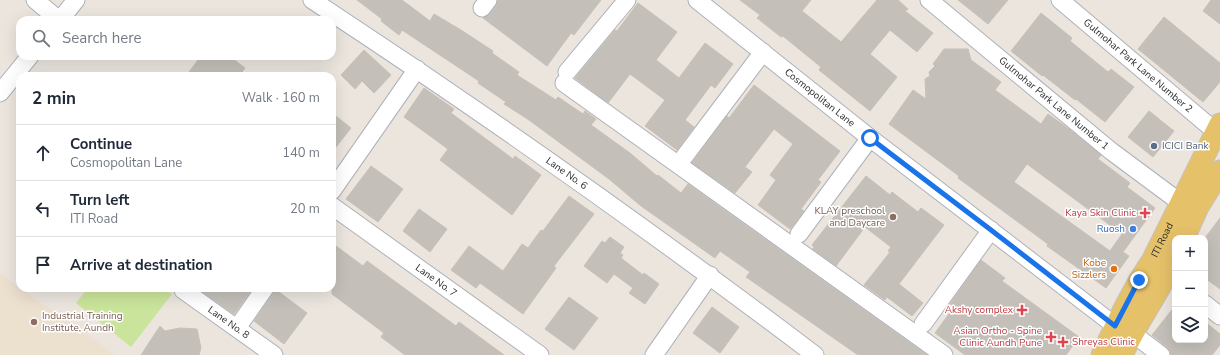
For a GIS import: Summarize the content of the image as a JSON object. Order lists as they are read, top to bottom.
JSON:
{
  "streets": {
    "main road": ["ITI Road"],
    "street": [
      "Gulmohar Park Lane Number 2",
      "Cosmopolitan Lane",
      "Gulmohar Park Lane Number 1",
      "Lane No. 6",
      "Lane No. 7",
      "Lane No. 8"
    ]
  },
  "crossings": [
    ["Gulmohar Park Lane Number 2", "ITI Road"],
    ["Cosmopolitan Lane", "ITI Road"],
    ["Gulmohar Park Lane Number 1", "ITI Road"]
  ],
  "places": {
    "other": [
      "ICICI Bank",
      "KLAY preschool and Daycare",
      "Ruosh",
      "Kobe Sizzlers",
      "Industrial Training Institute, Aundh"
    ],
    "health": [
      "Kaya Skin Clinic",
      "Akshy complex",
      "Asian Ortho - Spine Clinic Aundh Pune",
      "Shreyas Clinic"
    ]
  },
  "page": {
    "search": "Search here",
    "heading": ["2 min", "Walk · 160 m"],
    "list": [
      ["Continue", "Cosmopolitan Lane", "140 m"],
      ["Turn left", "ITI Road", "20 m"],
      "Arrive at destination"
    ],
    "map_buttons": ["+", "−"]
  }
}
